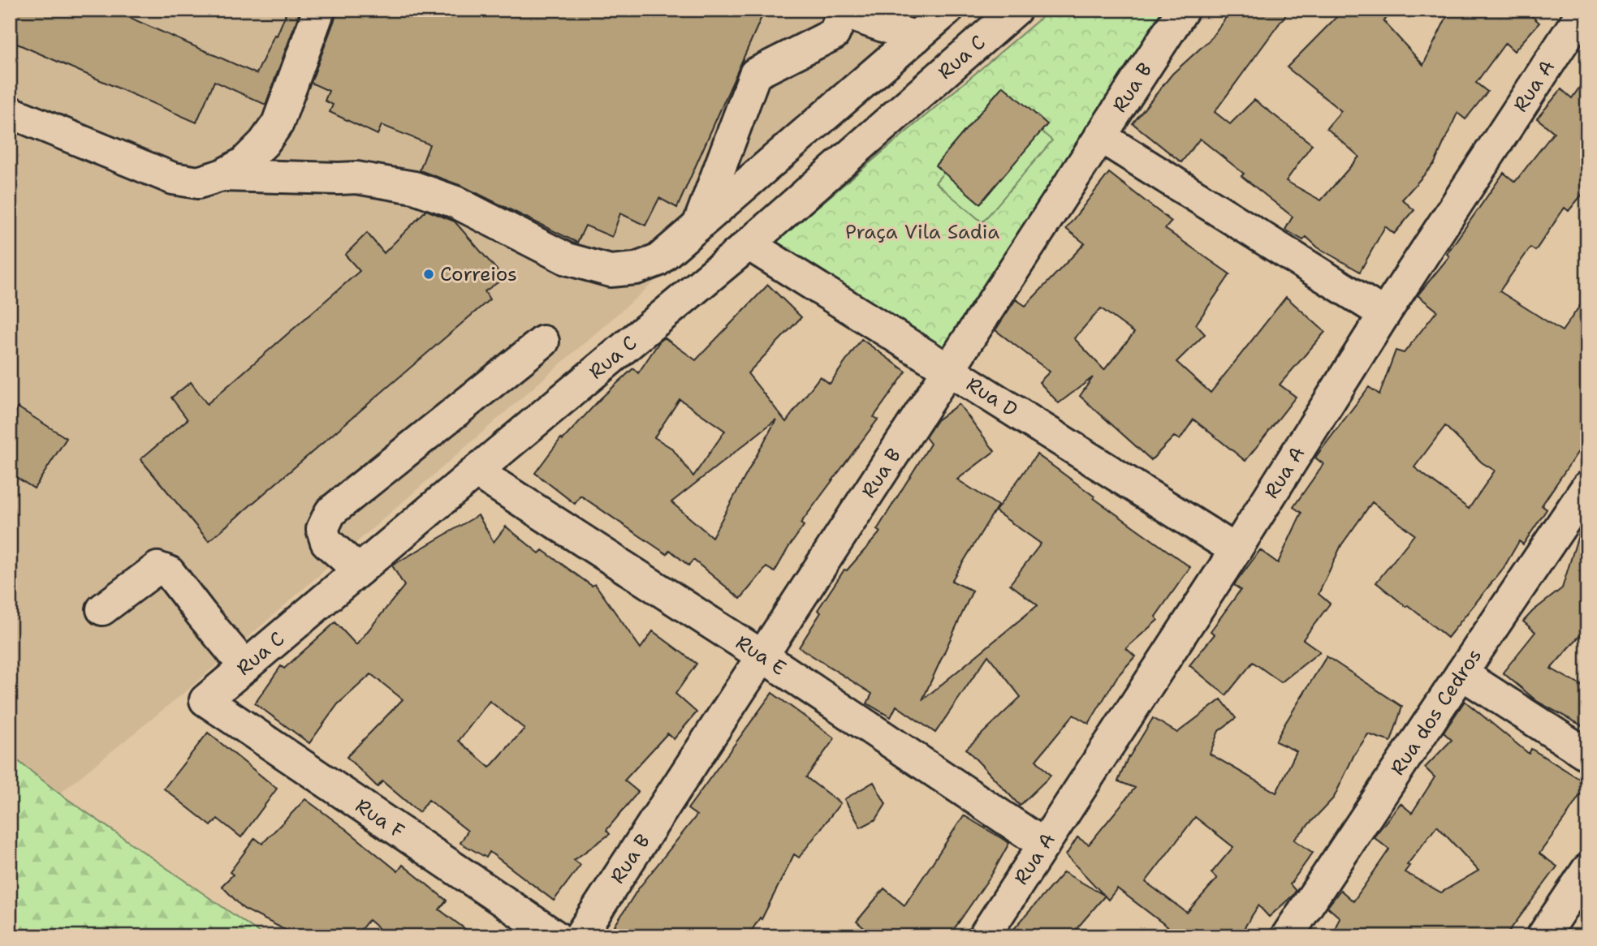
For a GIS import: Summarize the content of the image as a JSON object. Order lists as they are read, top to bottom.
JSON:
{
  "streets": {
    "street": [
      "Rua C",
      "Rua B",
      "Rua A",
      "Rua D",
      "Rua E",
      "Rua dos Cedros",
      "Rua F"
    ]
  },
  "crossings": [
    ["Rua C", "Rua D"],
    ["Rua C", "Rua E"],
    ["Rua C", "Rua F"],
    ["Rua B", "Rua D"],
    ["Rua B", "Rua E"],
    ["Rua A", "Rua D"],
    ["Rua A", "Rua E"]
  ],
  "parks": ["Praça Vila Sadia"],
  "places": ["Correios"]
}
